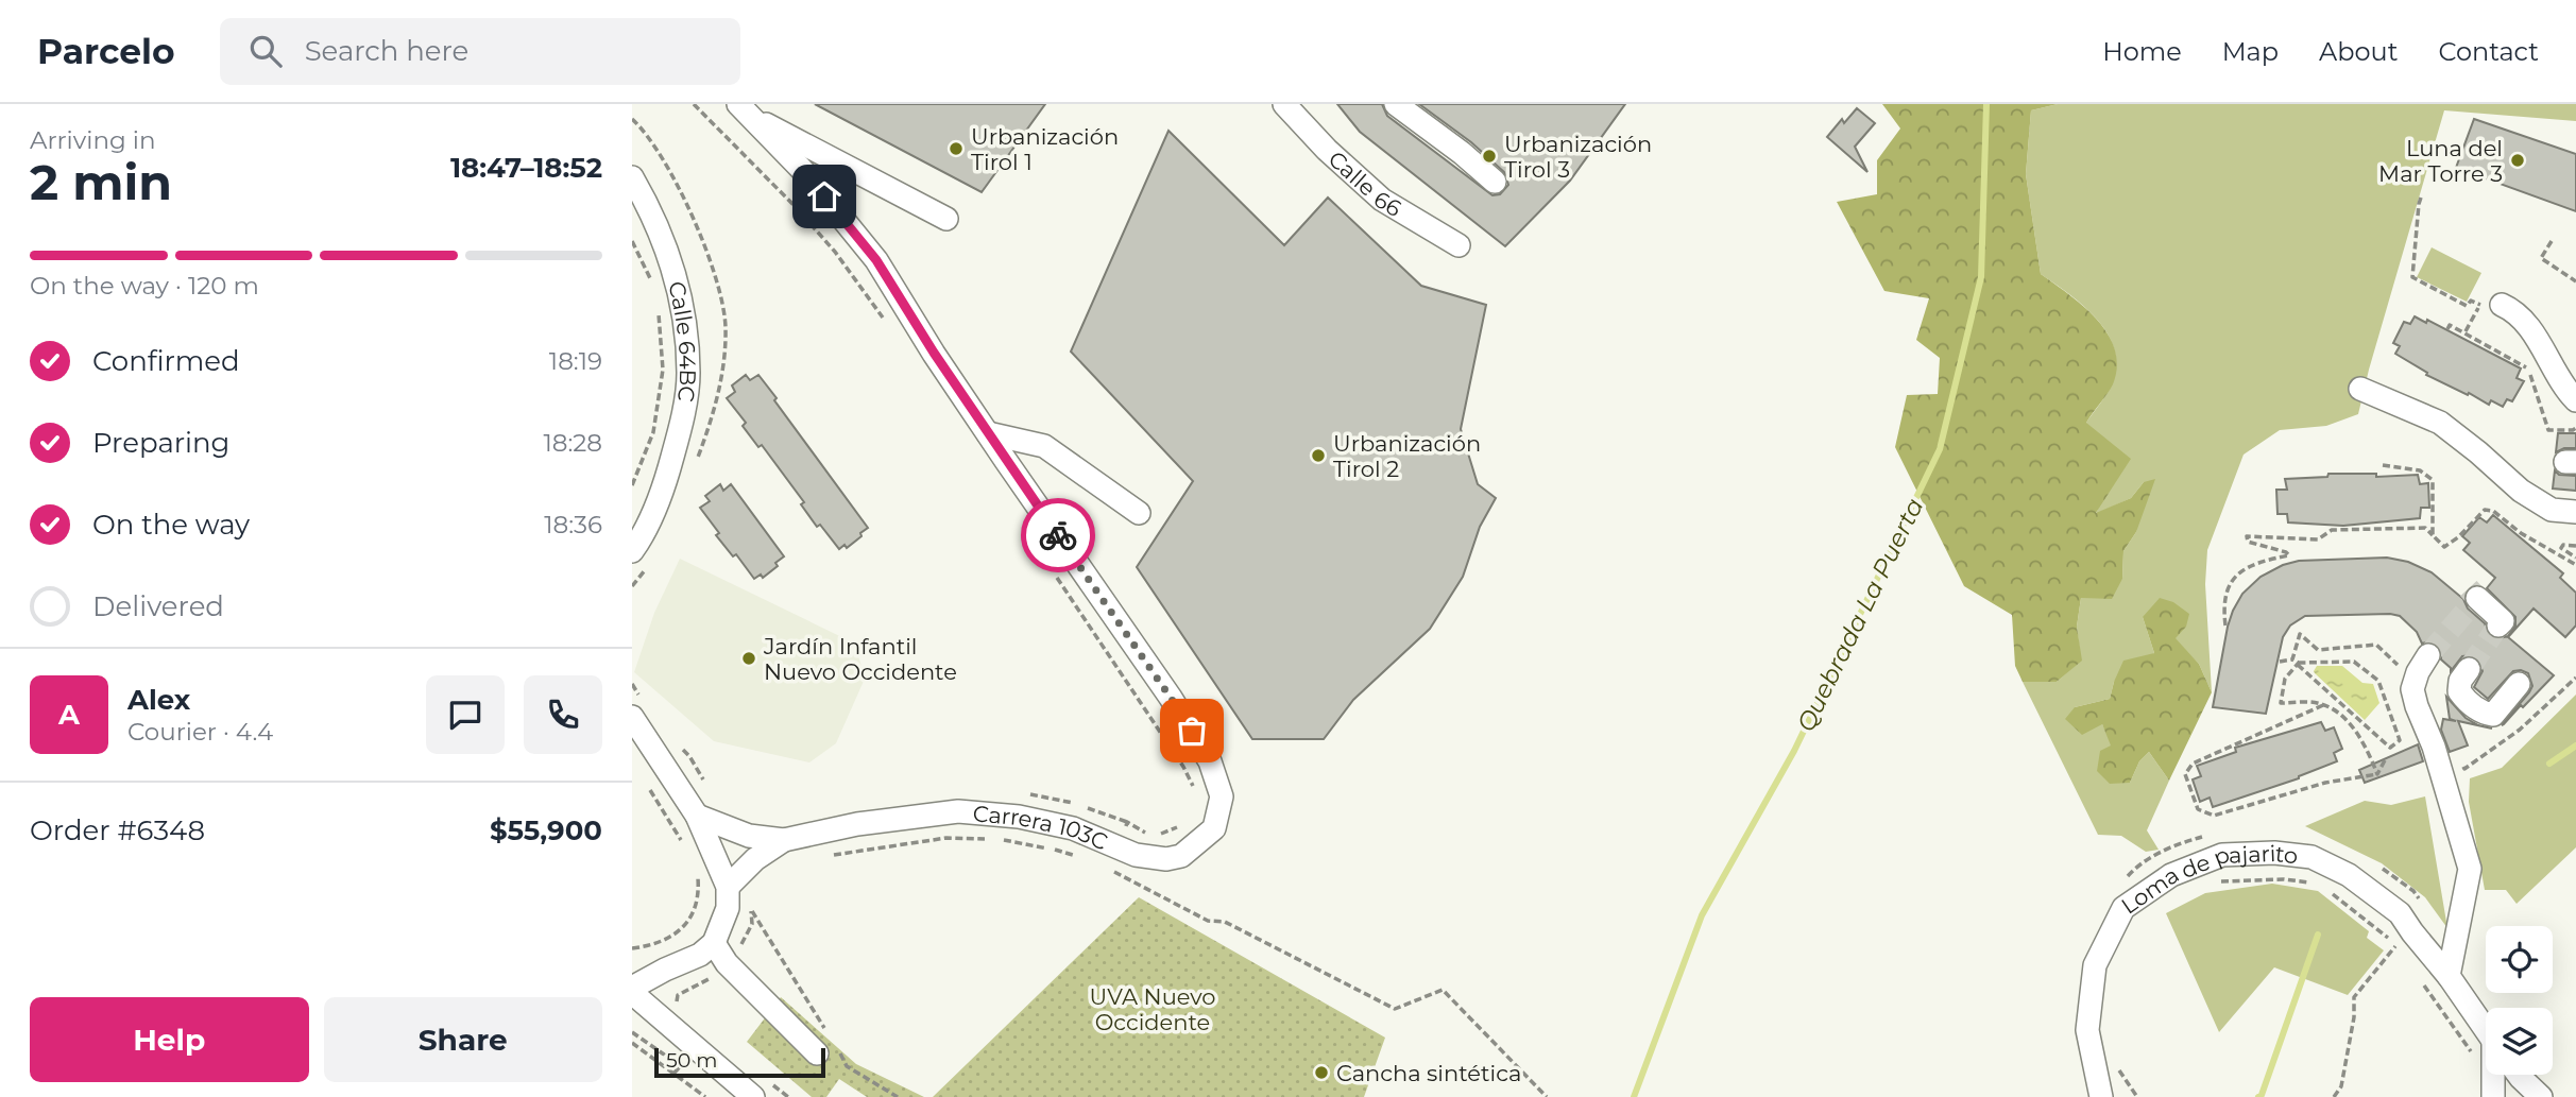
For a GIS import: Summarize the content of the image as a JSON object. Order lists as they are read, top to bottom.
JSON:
{
  "streets": {
    "street": [
      "Calle 66",
      "Calle 64BC",
      "Carrera 103C",
      "Loma de pajarito"
    ]
  },
  "water": ["Quebrada La Puerta"],
  "parks": ["UVA Nuevo Occidente"],
  "places": [
    "Urbanización Tirol 1",
    "Urbanización Tirol 3",
    "Luna del Mar Torre 3",
    "Urbanización Tirol 2",
    "Jardín Infantil Nuevo Occidente",
    "Cancha sintética"
  ],
  "scale_bar": "50 m",
  "page": {
    "header": "Parcelo",
    "search": "Search here",
    "nav": [
      "Home",
      "Map",
      "About",
      "Contact"
    ],
    "heading": ["2 min", "Arriving in", "18:47–18:52"],
    "panel": [
      "Alex",
      "Courier · 4.4",
      "Order #6348",
      "$55,900"
    ],
    "bar": "On the way · 120 m",
    "list": [
      ["Confirmed", "18:19"],
      ["Preparing", "18:28"],
      ["On the way", "18:36"],
      "Delivered"
    ],
    "round": "A",
    "buttons": ["Help", "Share"],
    "scale": "50 m"
  }
}
